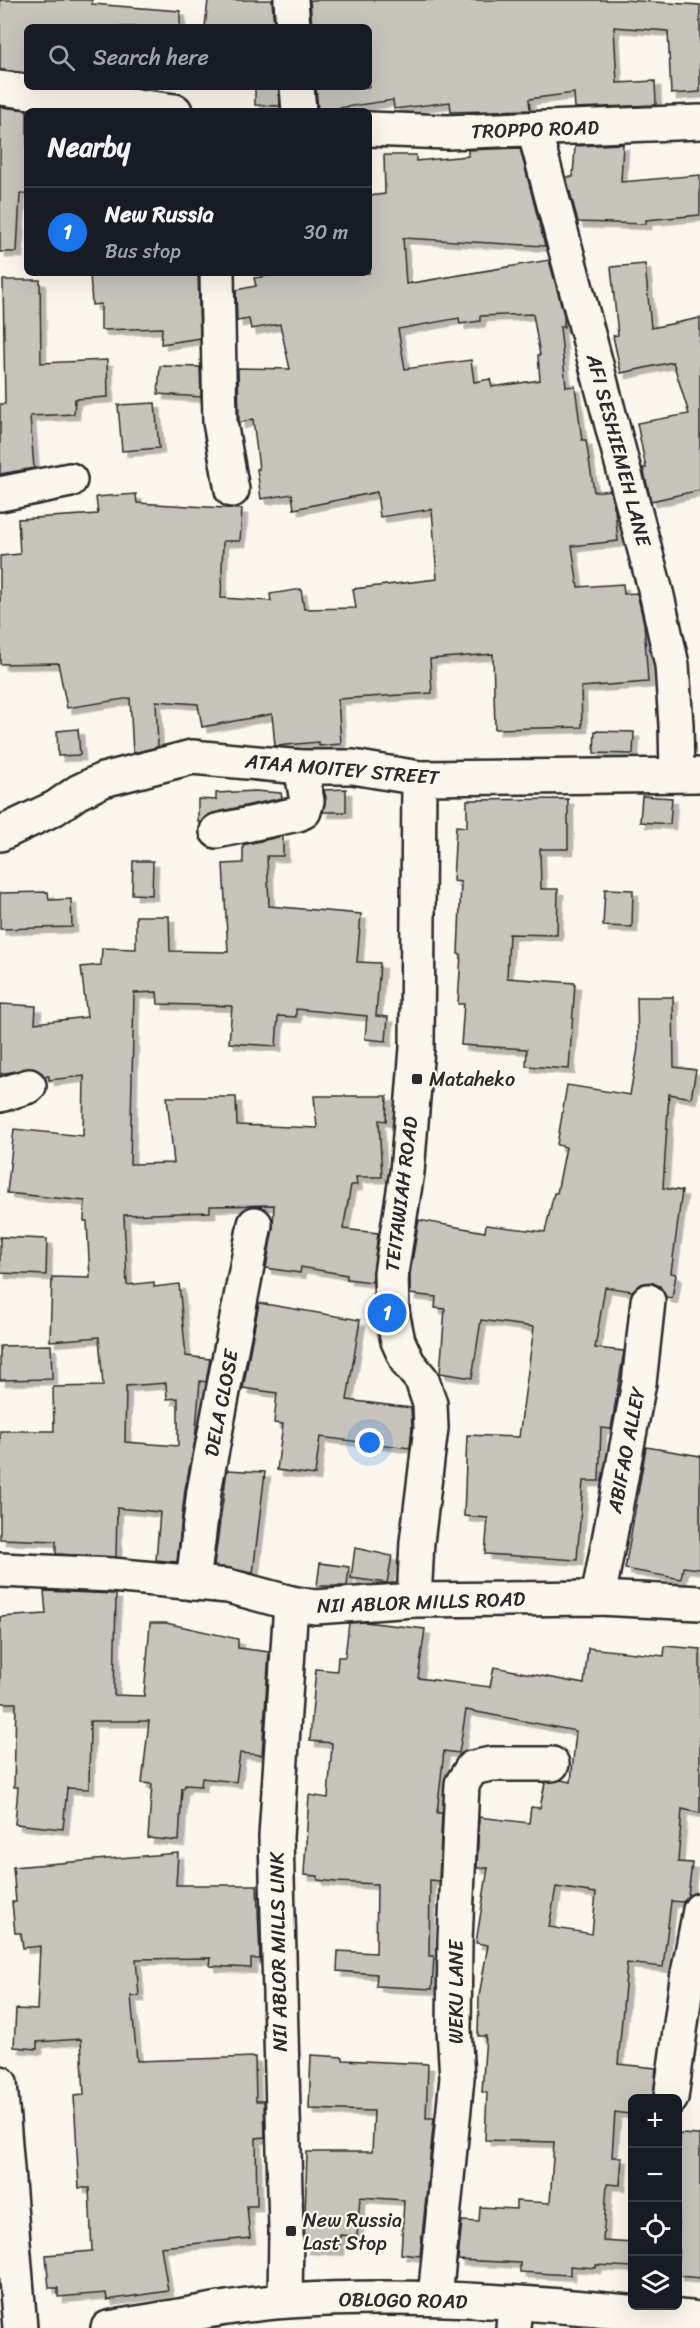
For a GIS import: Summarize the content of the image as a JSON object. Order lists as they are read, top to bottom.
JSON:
{
  "streets": {
    "street": [
      "TROPPO ROAD",
      "AFI SESHIEMEH LANE",
      "ATAA MOITEY STREET",
      "TEITAWIAH ROAD",
      "DELA CLOSE",
      "ABIFAO ALLEY",
      "NII ABLOR MILLS ROAD",
      "NII ABLOR MILLS LINK",
      "WEKU LANE",
      "OBLOGO ROAD"
    ]
  },
  "crossings": [
    ["TROPPO ROAD", "AFI SESHIEMEH LANE"],
    ["AFI SESHIEMEH LANE", "ATAA MOITEY STREET"],
    ["ATAA MOITEY STREET", "TEITAWIAH ROAD"],
    ["TEITAWIAH ROAD", "NII ABLOR MILLS ROAD"],
    ["DELA CLOSE", "NII ABLOR MILLS ROAD"],
    ["ABIFAO ALLEY", "NII ABLOR MILLS ROAD"],
    ["NII ABLOR MILLS ROAD", "NII ABLOR MILLS LINK"],
    ["NII ABLOR MILLS LINK", "OBLOGO ROAD"],
    ["WEKU LANE", "OBLOGO ROAD"]
  ],
  "places": {
    "transit": ["Mataheko", "New Russia Last Stop"]
  },
  "page": {
    "search": "Search here",
    "heading": "Nearby",
    "list": [
      {
        "mark": "1",
        "name": "New Russia",
        "note": "Bus stop",
        "value": "30 m"
      }
    ],
    "pins": "1",
    "map_buttons": ["+", "−"]
  }
}
